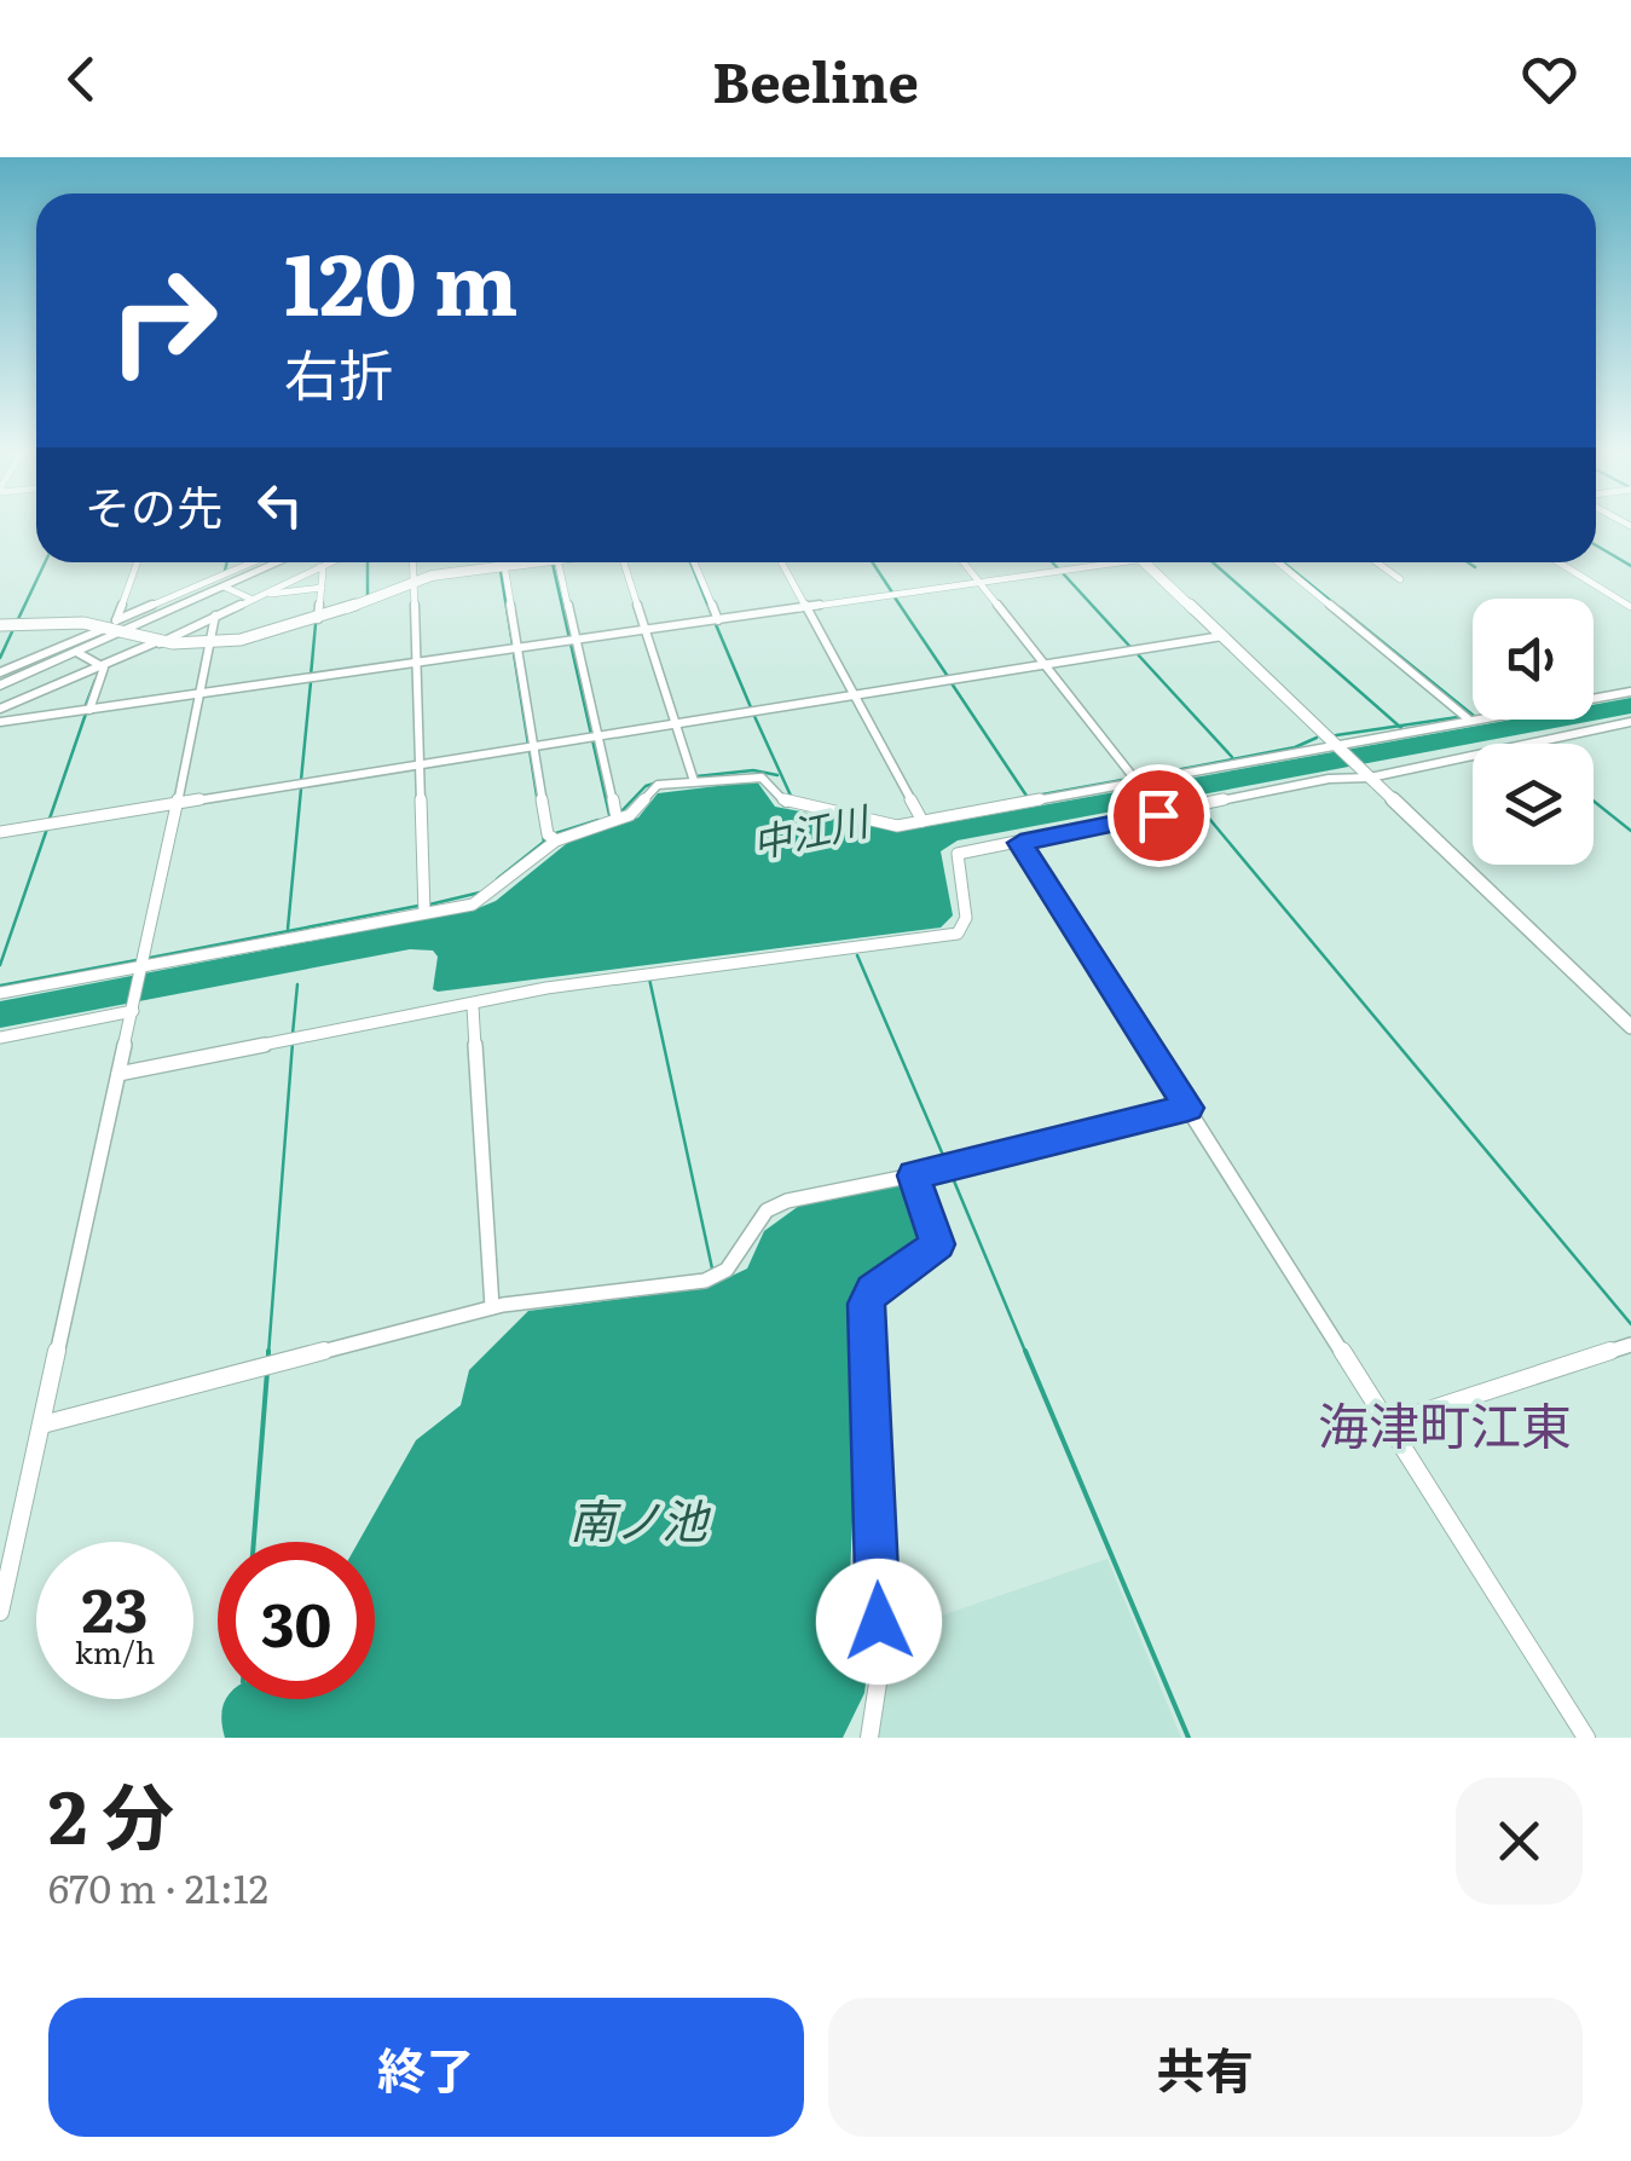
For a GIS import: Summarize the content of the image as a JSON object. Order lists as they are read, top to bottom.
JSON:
{
  "districts": ["海津町江東"],
  "water": ["中江川", "南ノ池"],
  "page": {
    "header": "Beeline",
    "turn": ["120 m", "右折"],
    "then": "その先",
    "speed": "23 km/h",
    "limit": "30",
    "heading": ["2 分", "670 m · 21:12"],
    "buttons": ["終了", "共有"]
  }
}
